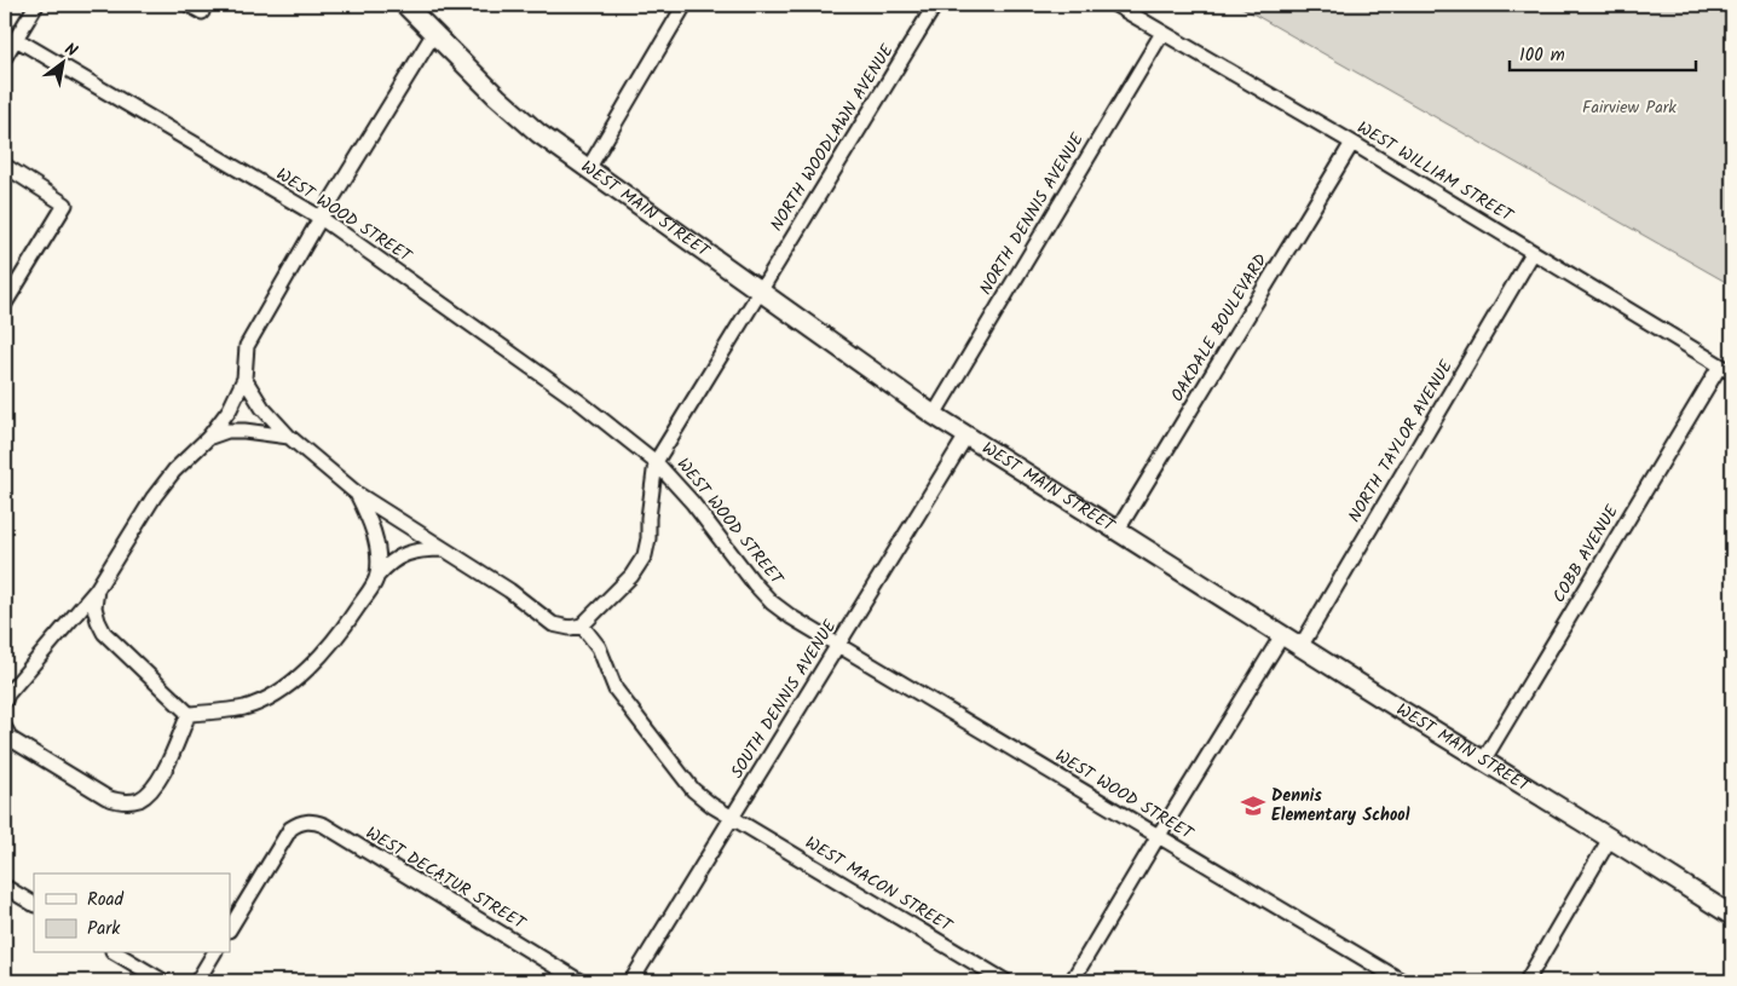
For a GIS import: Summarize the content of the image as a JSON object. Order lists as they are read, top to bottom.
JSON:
{
  "streets": {
    "street": [
      "NORTH WOODLAWN AVENUE",
      "WEST WILLIAM STREET",
      "WEST MAIN STREET",
      "NORTH DENNIS AVENUE",
      "WEST WOOD STREET",
      "OAKDALE BOULEVARD",
      "NORTH TAYLOR AVENUE",
      "COBB AVENUE",
      "SOUTH DENNIS AVENUE",
      "WEST DECATUR STREET",
      "WEST MACON STREET"
    ]
  },
  "crossings": [
    ["NORTH WOODLAWN AVENUE", "WEST MAIN STREET"],
    ["NORTH WOODLAWN AVENUE", "WEST WOOD STREET"],
    ["WEST WILLIAM STREET", "NORTH DENNIS AVENUE"],
    ["WEST WILLIAM STREET", "OAKDALE BOULEVARD"],
    ["WEST WILLIAM STREET", "NORTH TAYLOR AVENUE"],
    ["WEST WILLIAM STREET", "COBB AVENUE"],
    ["WEST MAIN STREET", "NORTH DENNIS AVENUE"],
    ["WEST MAIN STREET", "OAKDALE BOULEVARD"],
    ["WEST MAIN STREET", "NORTH TAYLOR AVENUE"],
    ["WEST MAIN STREET", "COBB AVENUE"],
    ["WEST MAIN STREET", "SOUTH DENNIS AVENUE"],
    ["WEST WOOD STREET", "SOUTH DENNIS AVENUE"],
    ["SOUTH DENNIS AVENUE", "WEST MACON STREET"]
  ],
  "parks": ["Fairview Park"],
  "places": {
    "school or university": ["Dennis Elementary School"]
  },
  "legend": ["Road", "Park"],
  "scale_bar": "100 m",
  "north": "top right"
}
